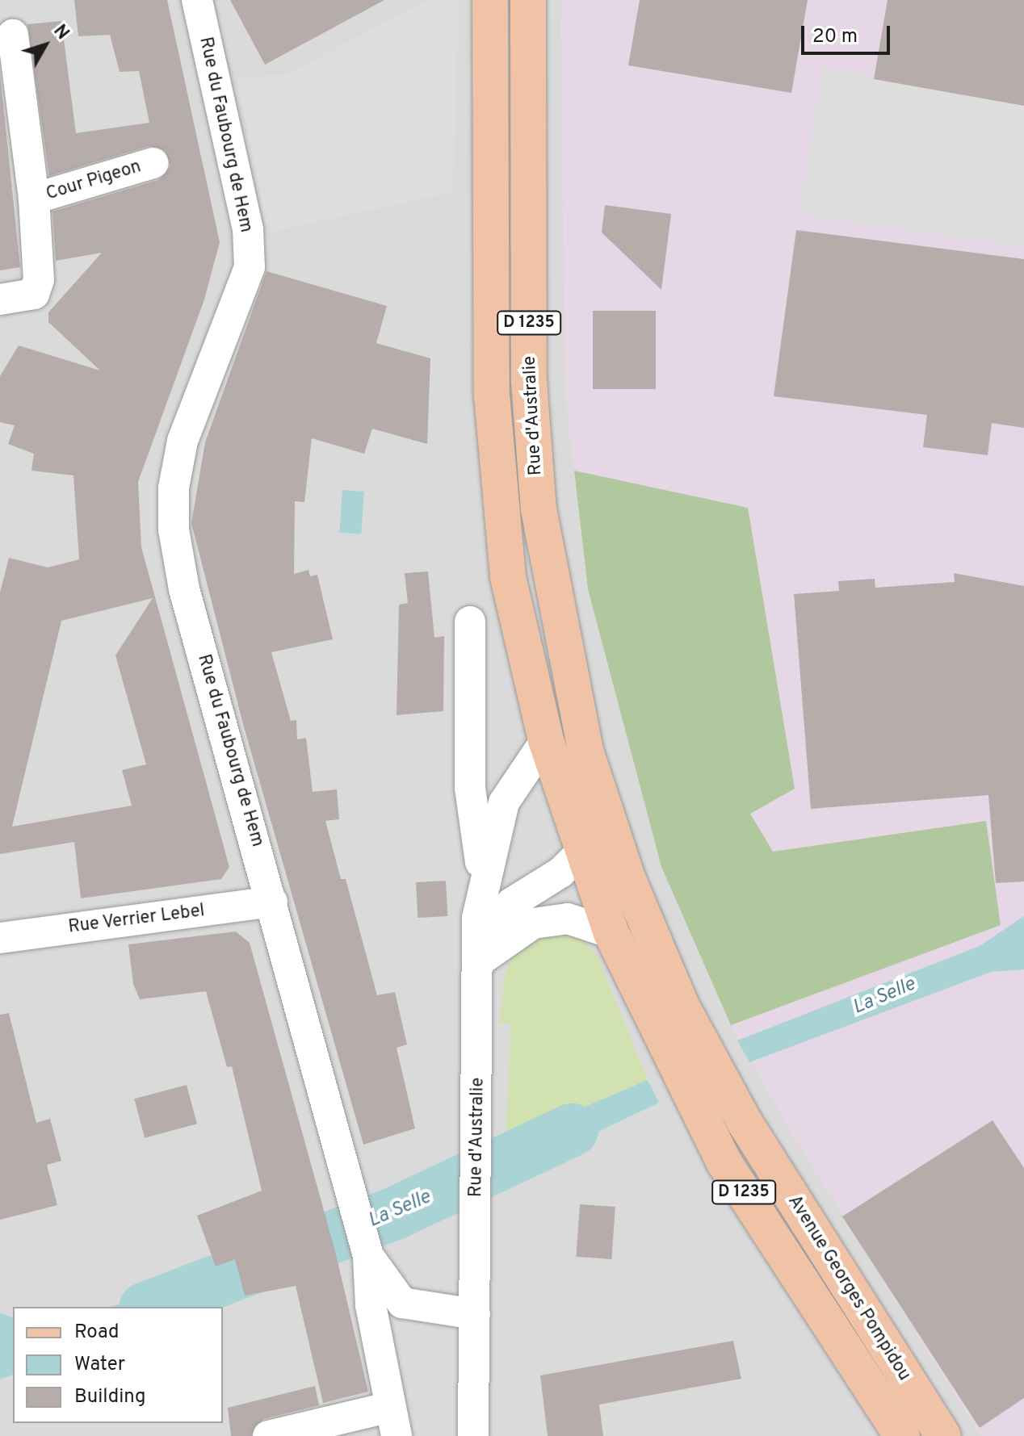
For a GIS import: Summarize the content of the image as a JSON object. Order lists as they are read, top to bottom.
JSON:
{
  "streets": {
    "main road": ["D 1235", "Rue d'Australie", "Avenue Georges Pompidou"],
    "street": ["Rue du Faubourg de Hem", "Cour Pigeon", "Rue Verrier Lebel"]
  },
  "crossings": [
    ["Rue du Faubourg de Hem", "Rue d'Australie"],
    ["Rue du Faubourg de Hem", "Rue Verrier Lebel"],
    ["Rue d'Australie", "Avenue Georges Pompidou"]
  ],
  "water": ["La Selle"],
  "legend": ["Road", "Water", "Building"],
  "scale_bar": "20 m",
  "north": "top right"
}
